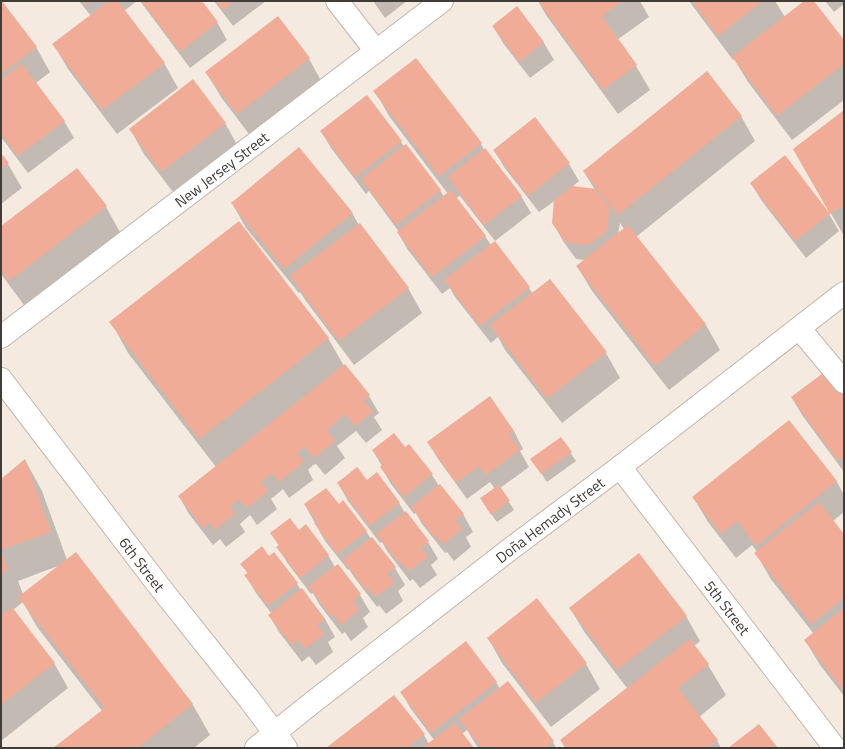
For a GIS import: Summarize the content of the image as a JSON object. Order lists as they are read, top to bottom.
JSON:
{
  "streets": {
    "street": [
      "New Jersey Street",
      "Doña Hemady Street",
      "6th Street",
      "5th Street"
    ]
  },
  "crossings": [
    ["Doña Hemady Street", "6th Street"],
    ["Doña Hemady Street", "5th Street"]
  ]
}
